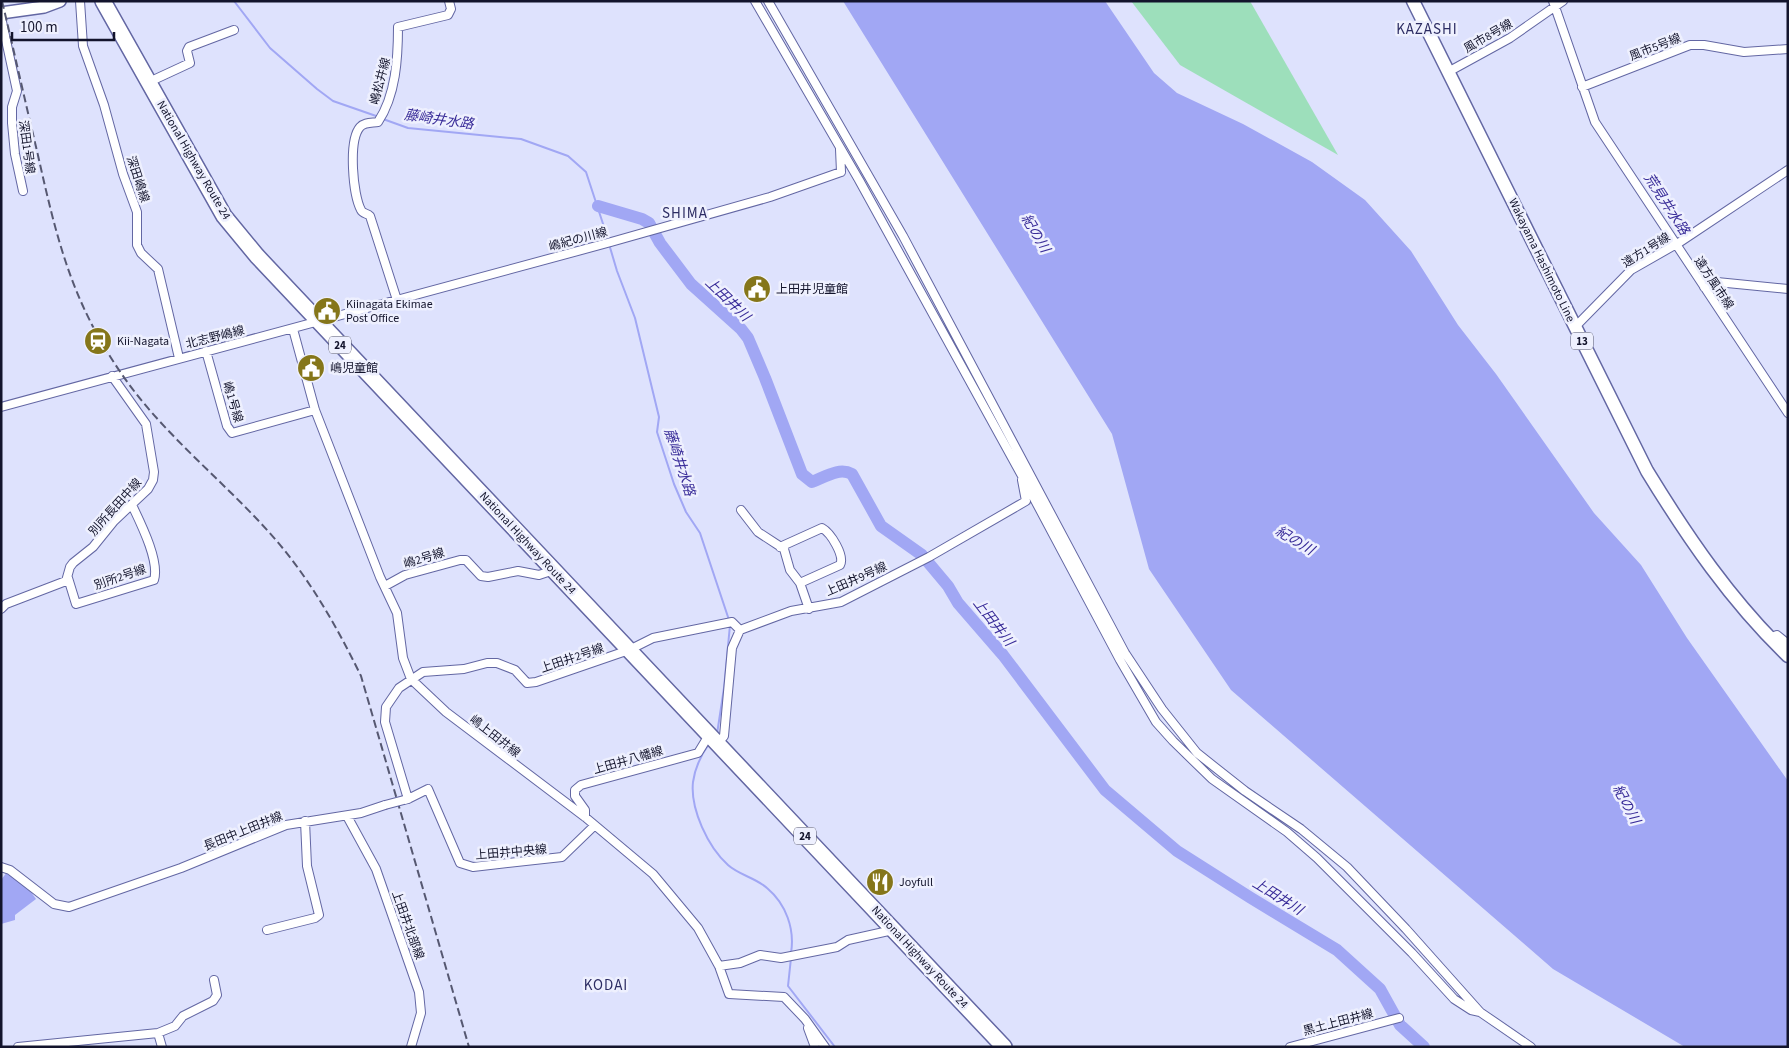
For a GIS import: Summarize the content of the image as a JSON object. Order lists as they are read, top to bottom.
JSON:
{
  "streets": {
    "highway": ["National Highway Route 24", "24"],
    "main road": ["Wakayama Hashimoto Line", "13"],
    "street": [
      "風市8号線",
      "風市5号線",
      "嶋松井線",
      "深田1号線",
      "深田嶋線",
      "嶋紀の川線",
      "遠方1号線",
      "遠方風市線",
      "北志野嶋線",
      "嶋1号線",
      "別所長田中線",
      "嶋2号線",
      "別所2号線",
      "上田井9号線",
      "上田井2号線",
      "嶋上田井線",
      "上田井八幡線",
      "長田中上田井線",
      "上田井中央線",
      "上田井北部線",
      "黒土上田井線"
    ]
  },
  "crossings": [
    ["風市8号線", "Wakayama Hashimoto Line"],
    ["風市8号線", "遠方風市線"],
    ["風市5号線", "遠方風市線"],
    ["嶋松井線", "嶋紀の川線"],
    ["National Highway Route 24", "嶋紀の川線"],
    ["National Highway Route 24", "北志野嶋線"],
    ["National Highway Route 24", "嶋2号線"],
    ["National Highway Route 24", "上田井2号線"],
    ["National Highway Route 24", "上田井八幡線"],
    ["深田嶋線", "北志野嶋線"],
    ["嶋紀の川線", "北志野嶋線"],
    ["遠方1号線", "Wakayama Hashimoto Line"],
    ["遠方1号線", "遠方風市線"],
    ["北志野嶋線", "嶋1号線"],
    ["北志野嶋線", "別所長田中線"],
    ["北志野嶋線", "嶋上田井線"],
    ["嶋1号線", "嶋上田井線"],
    ["別所長田中線", "別所2号線"],
    ["嶋2号線", "嶋上田井線"],
    ["上田井2号線", "嶋上田井線"],
    ["嶋上田井線", "上田井八幡線"],
    ["嶋上田井線", "上田井中央線"],
    ["長田中上田井線", "上田井中央線"],
    ["長田中上田井線", "上田井北部線"]
  ],
  "districts": ["KAZASHI", "SHIMA", "KODAI"],
  "water": [
    "藤崎井水路",
    "荒見井水路",
    "紀の川",
    "上田井川"
  ],
  "places": {
    "public building": ["上田井児童館", "Kiinagata Ekimae Post Office", "嶋児童館"],
    "station": ["Kii-Nagata"],
    "restaurant": ["Joyfull"]
  },
  "scale_bar": "100 m"
}
